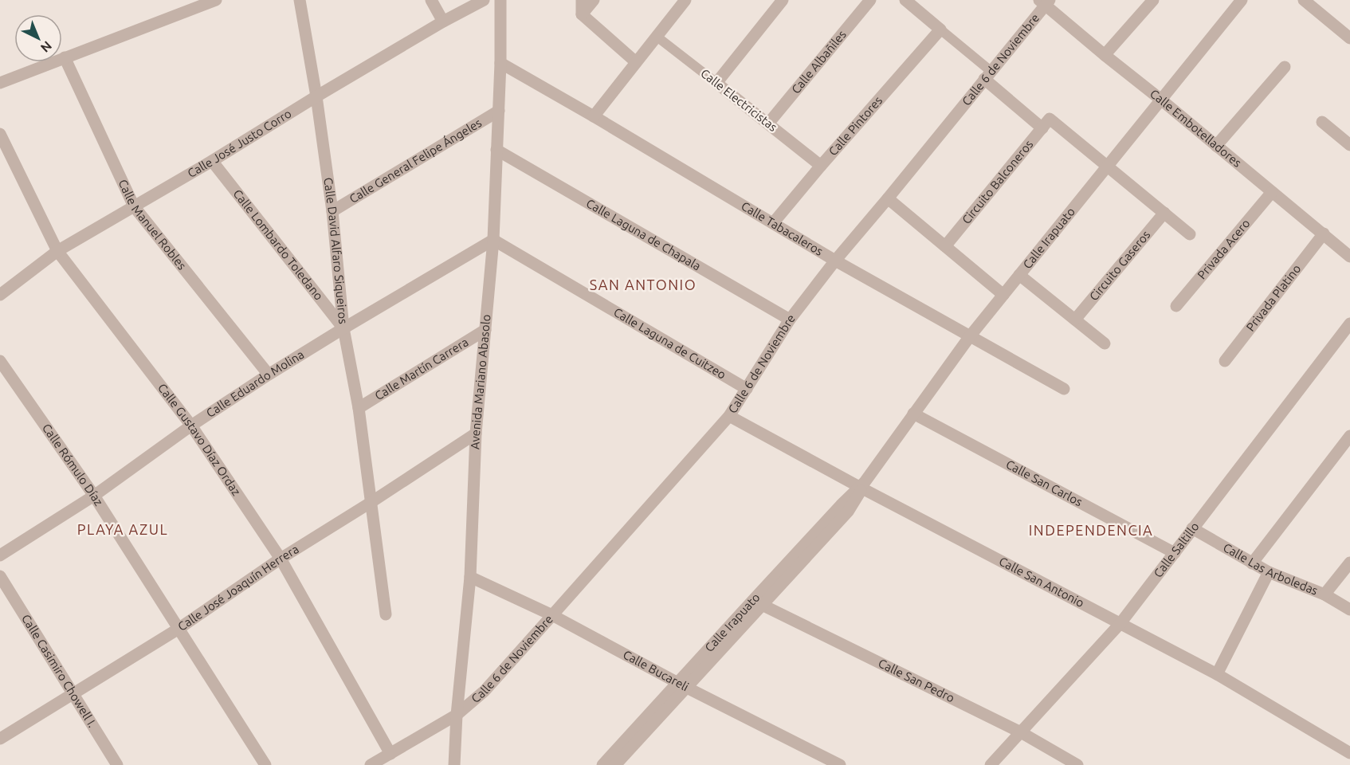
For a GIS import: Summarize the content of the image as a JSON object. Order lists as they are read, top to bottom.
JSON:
{
  "streets": {
    "street": [
      "Calle 6 de Noviembre",
      "Calle Albañiles",
      "Calle Electricistas",
      "Calle Pintores",
      "Calle Embotelladores",
      "Calle José Justo Corro",
      "Calle General Felipe Ángeles",
      "Circuito Balconeros",
      "Calle Manuel Robles",
      "Calle Tabacaleros",
      "Calle Laguna de Chapala",
      "Calle Irapuato",
      "Calle Lombardo Toledano",
      "Privada Acero",
      "Calle David Alfaro Siqueiros",
      "Circuito Gaseros",
      "Privada Platino",
      "Calle Laguna de Cuitzeo",
      "Calle Martín Carrera",
      "Avenida Mariano Abasolo",
      "Calle Eduardo Molina",
      "Calle Gustavo Díaz Ordaz",
      "Calle Rómulo Díaz",
      "Calle San Carlos",
      "Calle Saltillo",
      "Calle Las Arboledas",
      "Calle San Antonio",
      "Calle José Joaquín Herrera",
      "Calle Bucareli",
      "Calle Casimiro Chowell I.",
      "Calle San Pedro"
    ]
  },
  "crossings": [
    ["Calle 6 de Noviembre", "Calle Embotelladores"],
    ["Calle 6 de Noviembre", "Calle Tabacaleros"],
    ["Calle 6 de Noviembre", "Calle Laguna de Chapala"],
    ["Calle 6 de Noviembre", "Calle Laguna de Cuitzeo"],
    ["Calle 6 de Noviembre", "Avenida Mariano Abasolo"],
    ["Calle 6 de Noviembre", "Calle Gustavo Díaz Ordaz"],
    ["Calle 6 de Noviembre", "Calle San Antonio"],
    ["Calle 6 de Noviembre", "Calle Bucareli"],
    ["Calle Albañiles", "Calle Electricistas"],
    ["Calle Electricistas", "Calle Pintores"],
    ["Calle Pintores", "Calle Tabacaleros"],
    ["Calle Embotelladores", "Calle Irapuato"],
    ["Calle Embotelladores", "Privada Acero"],
    ["Calle Embotelladores", "Privada Platino"],
    ["Calle José Justo Corro", "Calle Manuel Robles"],
    ["Calle José Justo Corro", "Calle Lombardo Toledano"],
    ["Calle José Justo Corro", "Calle David Alfaro Siqueiros"],
    ["Calle José Justo Corro", "Calle Gustavo Díaz Ordaz"],
    ["Calle General Felipe Ángeles", "Calle David Alfaro Siqueiros"],
    ["Calle General Felipe Ángeles", "Avenida Mariano Abasolo"],
    ["Calle Manuel Robles", "Calle Eduardo Molina"],
    ["Calle Tabacaleros", "Calle Irapuato"],
    ["Calle Tabacaleros", "Avenida Mariano Abasolo"],
    ["Calle Laguna de Chapala", "Avenida Mariano Abasolo"],
    ["Calle Irapuato", "Calle San Carlos"],
    ["Calle Irapuato", "Calle San Antonio"],
    ["Calle Irapuato", "Calle Bucareli"],
    ["Calle Irapuato", "Calle San Pedro"],
    ["Calle Lombardo Toledano", "Calle David Alfaro Siqueiros"],
    ["Calle Lombardo Toledano", "Calle Eduardo Molina"],
    ["Calle David Alfaro Siqueiros", "Calle Martín Carrera"],
    ["Calle David Alfaro Siqueiros", "Calle Eduardo Molina"],
    ["Calle David Alfaro Siqueiros", "Calle José Joaquín Herrera"],
    ["Calle Laguna de Cuitzeo", "Avenida Mariano Abasolo"],
    ["Calle Laguna de Cuitzeo", "Calle Eduardo Molina"],
    ["Calle Martín Carrera", "Avenida Mariano Abasolo"],
    ["Avenida Mariano Abasolo", "Calle Eduardo Molina"],
    ["Avenida Mariano Abasolo", "Calle José Joaquín Herrera"],
    ["Avenida Mariano Abasolo", "Calle Bucareli"],
    ["Calle Eduardo Molina", "Calle Gustavo Díaz Ordaz"],
    ["Calle Eduardo Molina", "Calle Rómulo Díaz"],
    ["Calle Gustavo Díaz Ordaz", "Calle José Joaquín Herrera"],
    ["Calle Rómulo Díaz", "Calle José Joaquín Herrera"],
    ["Calle San Carlos", "Calle Saltillo"],
    ["Calle Saltillo", "Calle Las Arboledas"],
    ["Calle Saltillo", "Calle San Antonio"],
    ["Calle Saltillo", "Calle San Pedro"],
    ["Calle José Joaquín Herrera", "Calle Casimiro Chowell I."]
  ],
  "districts": ["SAN ANTONIO", "PLAYA AZUL", "INDEPENDENCIA"],
  "north": "bottom right"
}
